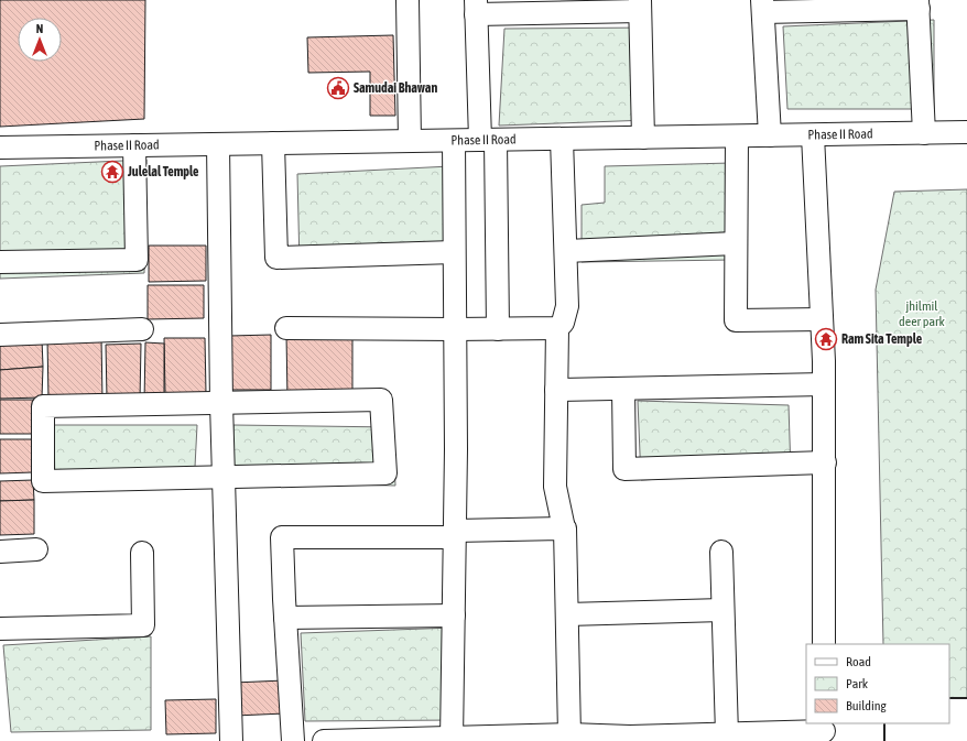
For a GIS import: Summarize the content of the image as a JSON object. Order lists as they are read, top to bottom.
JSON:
{
  "streets": {
    "street": ["Phase II Road"]
  },
  "parks": ["jhilmil deer park"],
  "places": {
    "public building": ["Samudai Bhawan"],
    "temple": ["Julelal Temple", "Ram Sita Temple"]
  },
  "legend": ["Road", "Park", "Building"],
  "north": "top"
}
